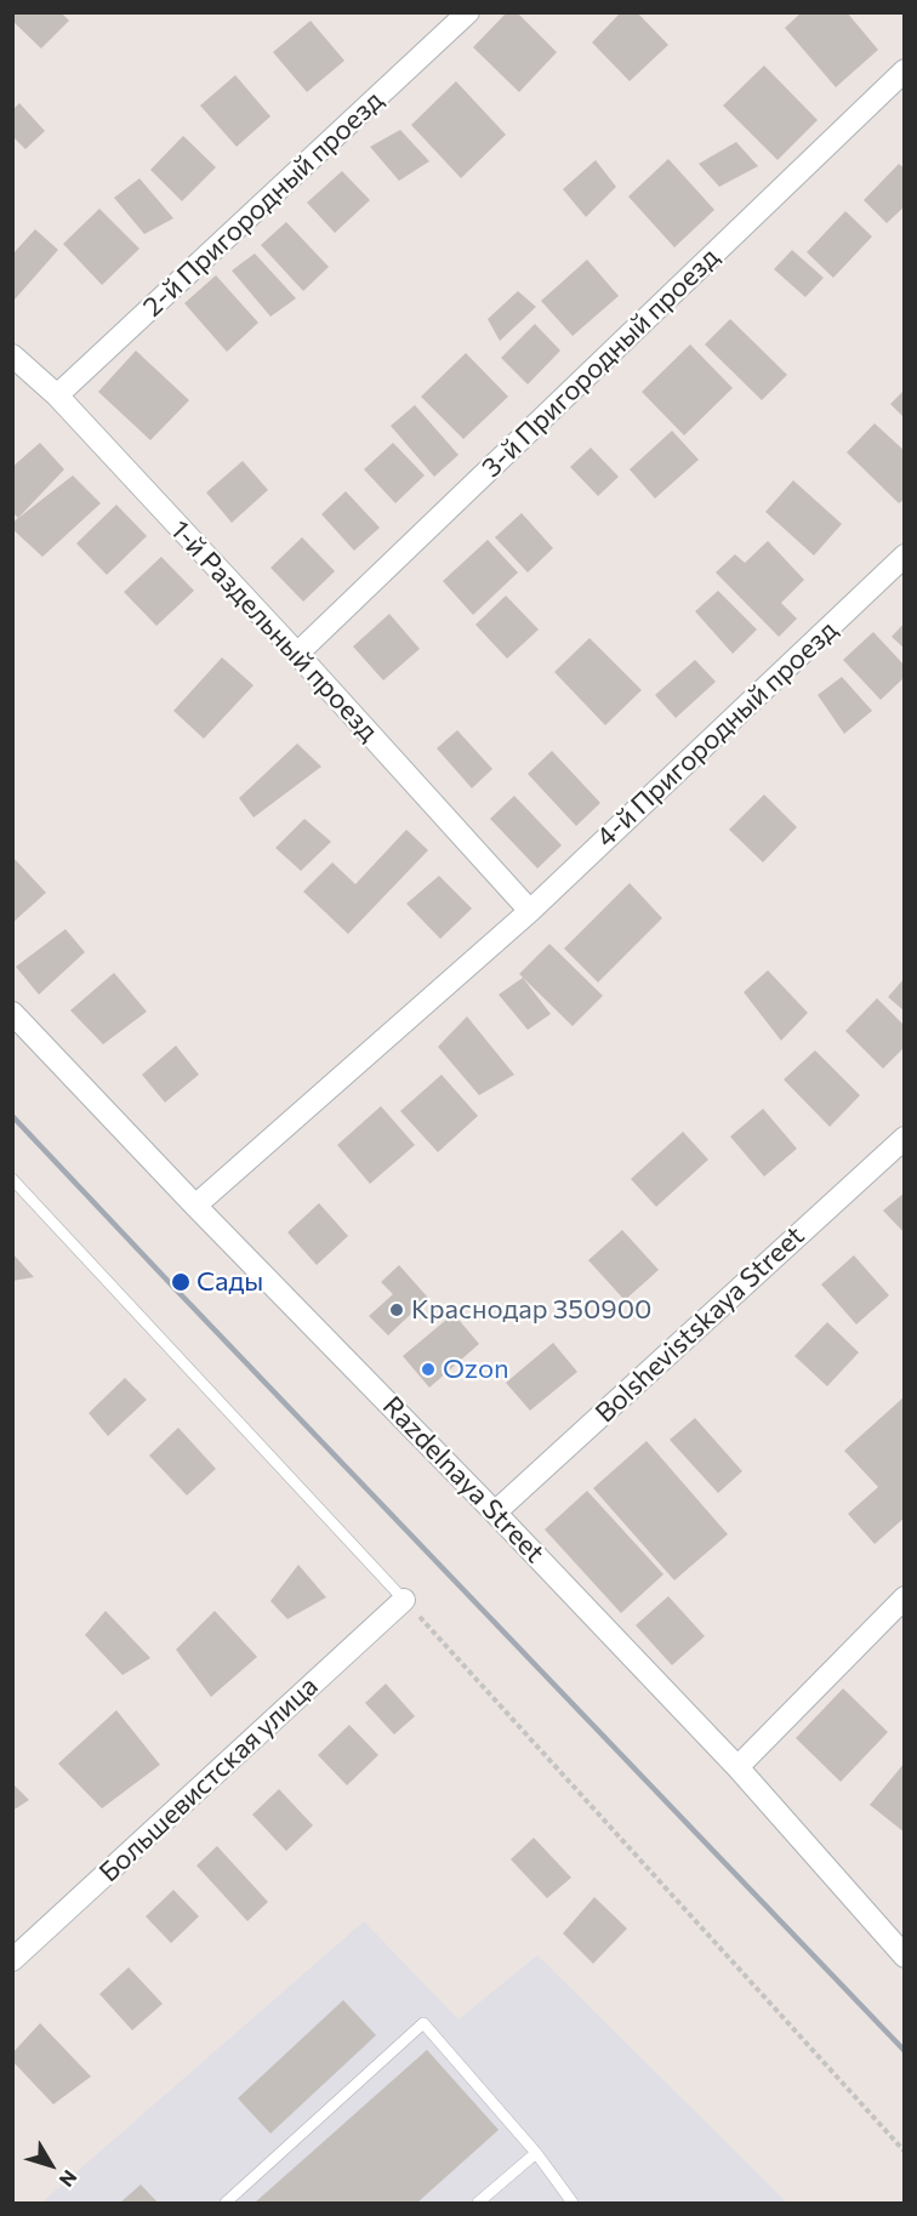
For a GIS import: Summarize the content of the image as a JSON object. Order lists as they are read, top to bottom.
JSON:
{
  "streets": {
    "street": [
      "2-й Пригородный проезд",
      "3-й Пригородный проезд",
      "1-й Раздельный проезд",
      "4-й Пригородный проезд",
      "Bolshevistskaya Street",
      "Razdelnaya Street",
      "Большевистская улица"
    ]
  },
  "crossings": [
    ["2-й Пригородный проезд", "1-й Раздельный проезд"],
    ["3-й Пригородный проезд", "1-й Раздельный проезд"],
    ["1-й Раздельный проезд", "4-й Пригородный проезд"],
    ["4-й Пригородный проезд", "Razdelnaya Street"],
    ["Bolshevistskaya Street", "Razdelnaya Street"]
  ],
  "places": ["Сады", "Краснодар 350900", "Ozon"],
  "north": "bottom right"
}
